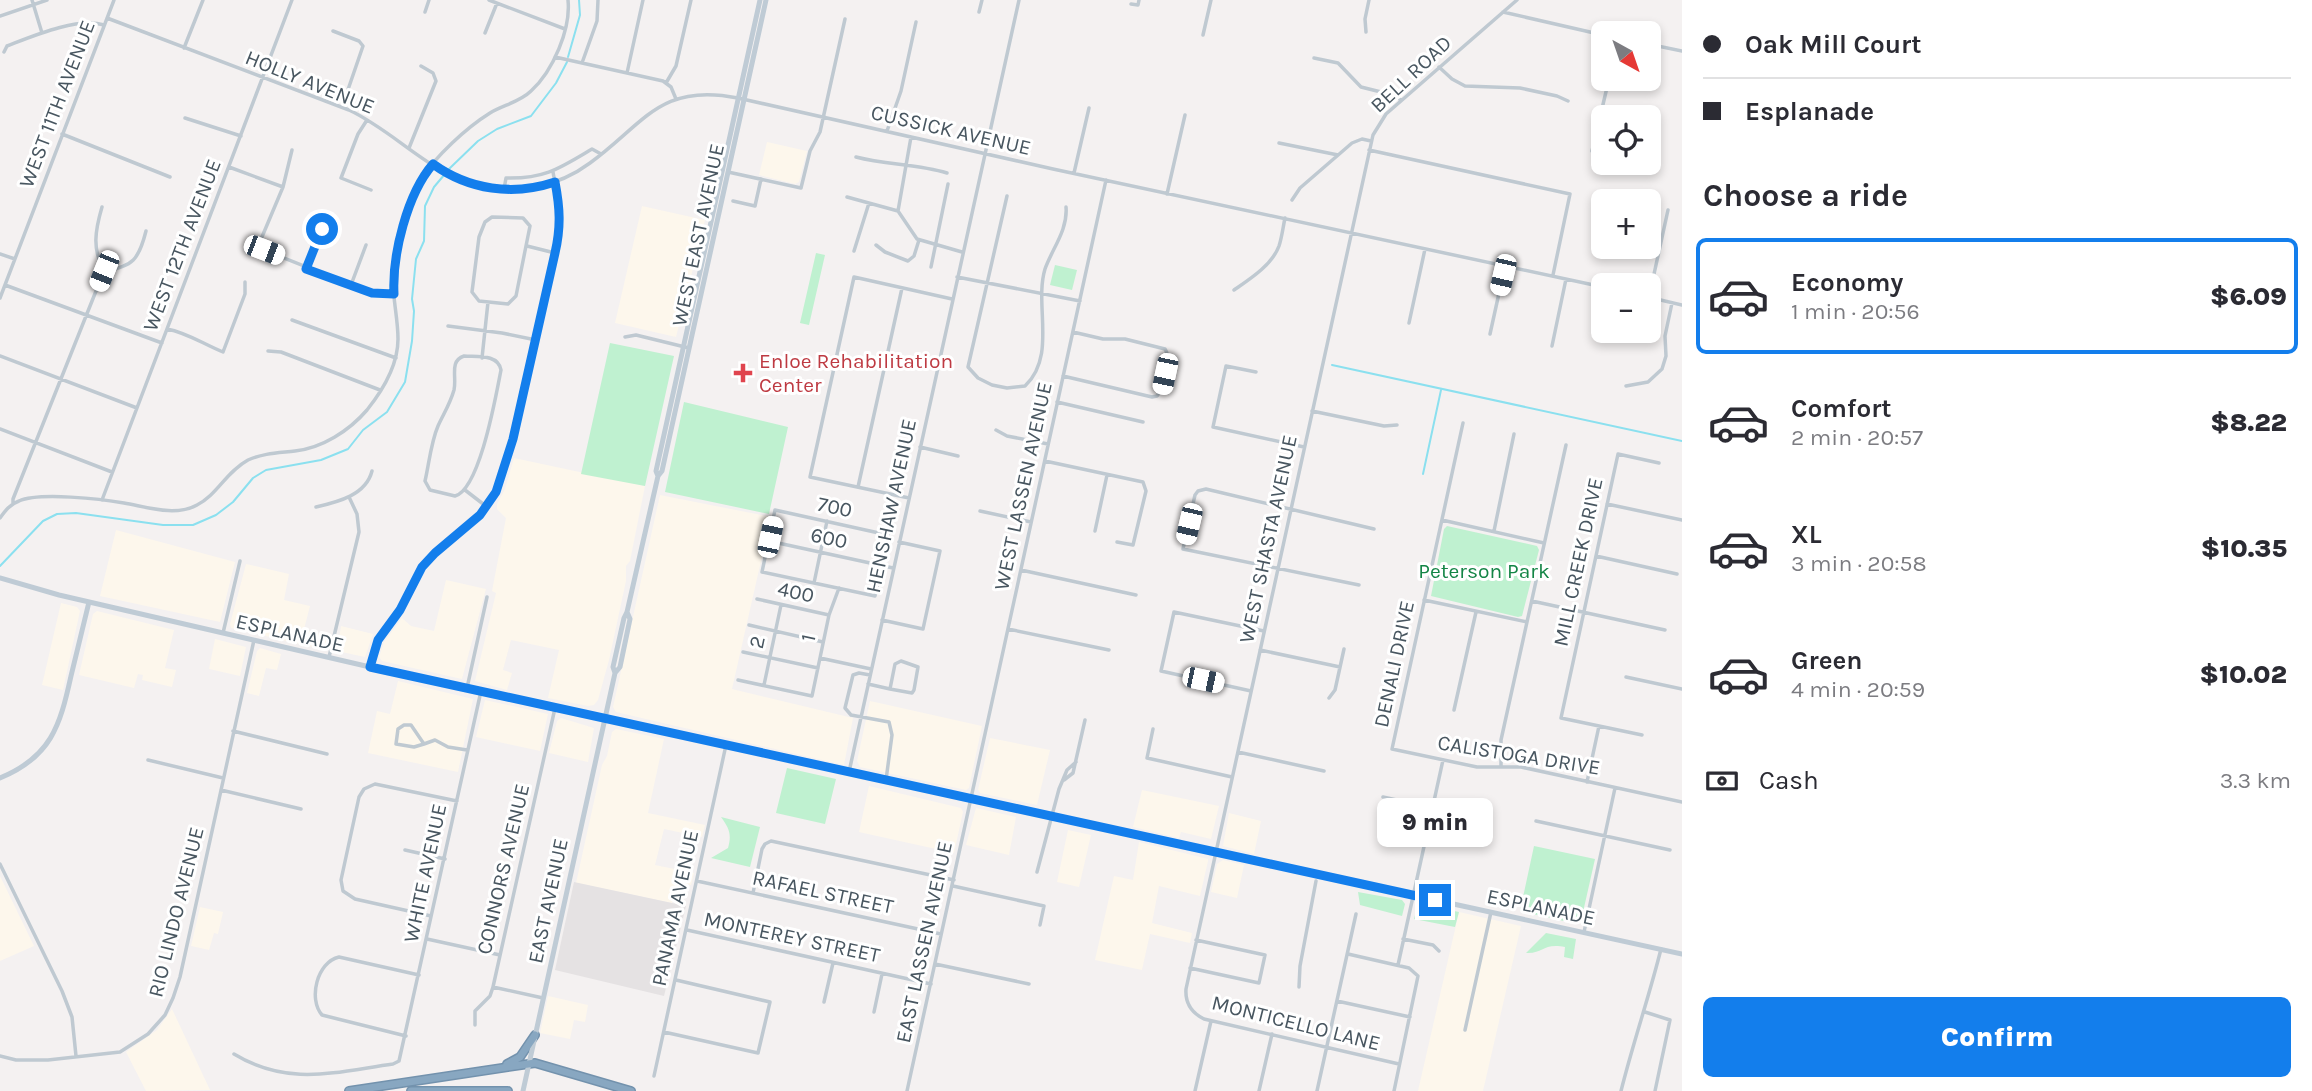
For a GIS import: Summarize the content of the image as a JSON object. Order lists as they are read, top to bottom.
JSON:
{
  "streets": {
    "main road": ["WEST EAST AVENUE", "ESPLANADE", "EAST AVENUE"],
    "street": [
      "BELL ROAD",
      "HOLLY AVENUE",
      "WEST 11TH AVENUE",
      "CUSSICK AVENUE",
      "WEST 12TH AVENUE",
      "WEST LASSEN AVENUE",
      "HENSHAW AVENUE",
      "700",
      "600",
      "WEST SHASTA AVENUE",
      "MILL CREEK DRIVE",
      "400",
      "1",
      "2",
      "DENALI DRIVE",
      "CALISTOGA DRIVE",
      "CONNORS AVENUE",
      "WHITE AVENUE",
      "RAFAEL STREET",
      "PANAMA AVENUE",
      "RIO LINDO AVENUE",
      "MONTEREY STREET",
      "EAST LASSEN AVENUE",
      "MONTICELLO LANE"
    ]
  },
  "crossings": [
    ["BELL ROAD", "CUSSICK AVENUE"],
    ["BELL ROAD", "WEST SHASTA AVENUE"],
    ["HOLLY AVENUE", "WEST 11TH AVENUE"],
    ["HOLLY AVENUE", "CUSSICK AVENUE"],
    ["HOLLY AVENUE", "WEST 12TH AVENUE"],
    ["CUSSICK AVENUE", "WEST EAST AVENUE"],
    ["CUSSICK AVENUE", "WEST LASSEN AVENUE"],
    ["CUSSICK AVENUE", "HENSHAW AVENUE"],
    ["CUSSICK AVENUE", "WEST SHASTA AVENUE"],
    ["WEST EAST AVENUE", "ESPLANADE"],
    ["WEST EAST AVENUE", "EAST AVENUE"],
    ["WEST LASSEN AVENUE", "ESPLANADE"],
    ["WEST LASSEN AVENUE", "EAST LASSEN AVENUE"],
    ["HENSHAW AVENUE", "600"],
    ["HENSHAW AVENUE", "ESPLANADE"],
    ["700", "600"],
    ["WEST SHASTA AVENUE", "ESPLANADE"],
    ["WEST SHASTA AVENUE", "MONTICELLO LANE"],
    ["400", "1"],
    ["400", "2"],
    ["ESPLANADE", "CONNORS AVENUE"],
    ["ESPLANADE", "WHITE AVENUE"],
    ["ESPLANADE", "EAST AVENUE"],
    ["ESPLANADE", "PANAMA AVENUE"],
    ["ESPLANADE", "RIO LINDO AVENUE"],
    ["ESPLANADE", "EAST LASSEN AVENUE"],
    ["1", "2"],
    ["DENALI DRIVE", "CALISTOGA DRIVE"],
    ["CONNORS AVENUE", "EAST AVENUE"],
    ["RAFAEL STREET", "PANAMA AVENUE"],
    ["RAFAEL STREET", "EAST LASSEN AVENUE"],
    ["PANAMA AVENUE", "MONTEREY STREET"],
    ["MONTEREY STREET", "EAST LASSEN AVENUE"]
  ],
  "parks": ["Peterson Park"],
  "places": {
    "health": ["Enloe Rehabilitation Center"]
  },
  "north": "bottom right",
  "page": {
    "banner": ["Oak Mill Court", "Esplanade"],
    "map_buttons": ["+", "−"],
    "heading": "Choose a ride",
    "list": [
      {
        "name": "Economy",
        "note": "1 min · 20:56",
        "value": "$6.09"
      },
      {
        "name": "Comfort",
        "note": "2 min · 20:57",
        "value": "$8.22"
      },
      {
        "name": "XL",
        "note": "3 min · 20:58",
        "value": "$10.35"
      },
      {
        "name": "Green",
        "note": "4 min · 20:59",
        "value": "$10.02"
      }
    ],
    "pay": ["Cash", "3.3 km"],
    "bubble": "9 min",
    "buttons": "Confirm"
  }
}
